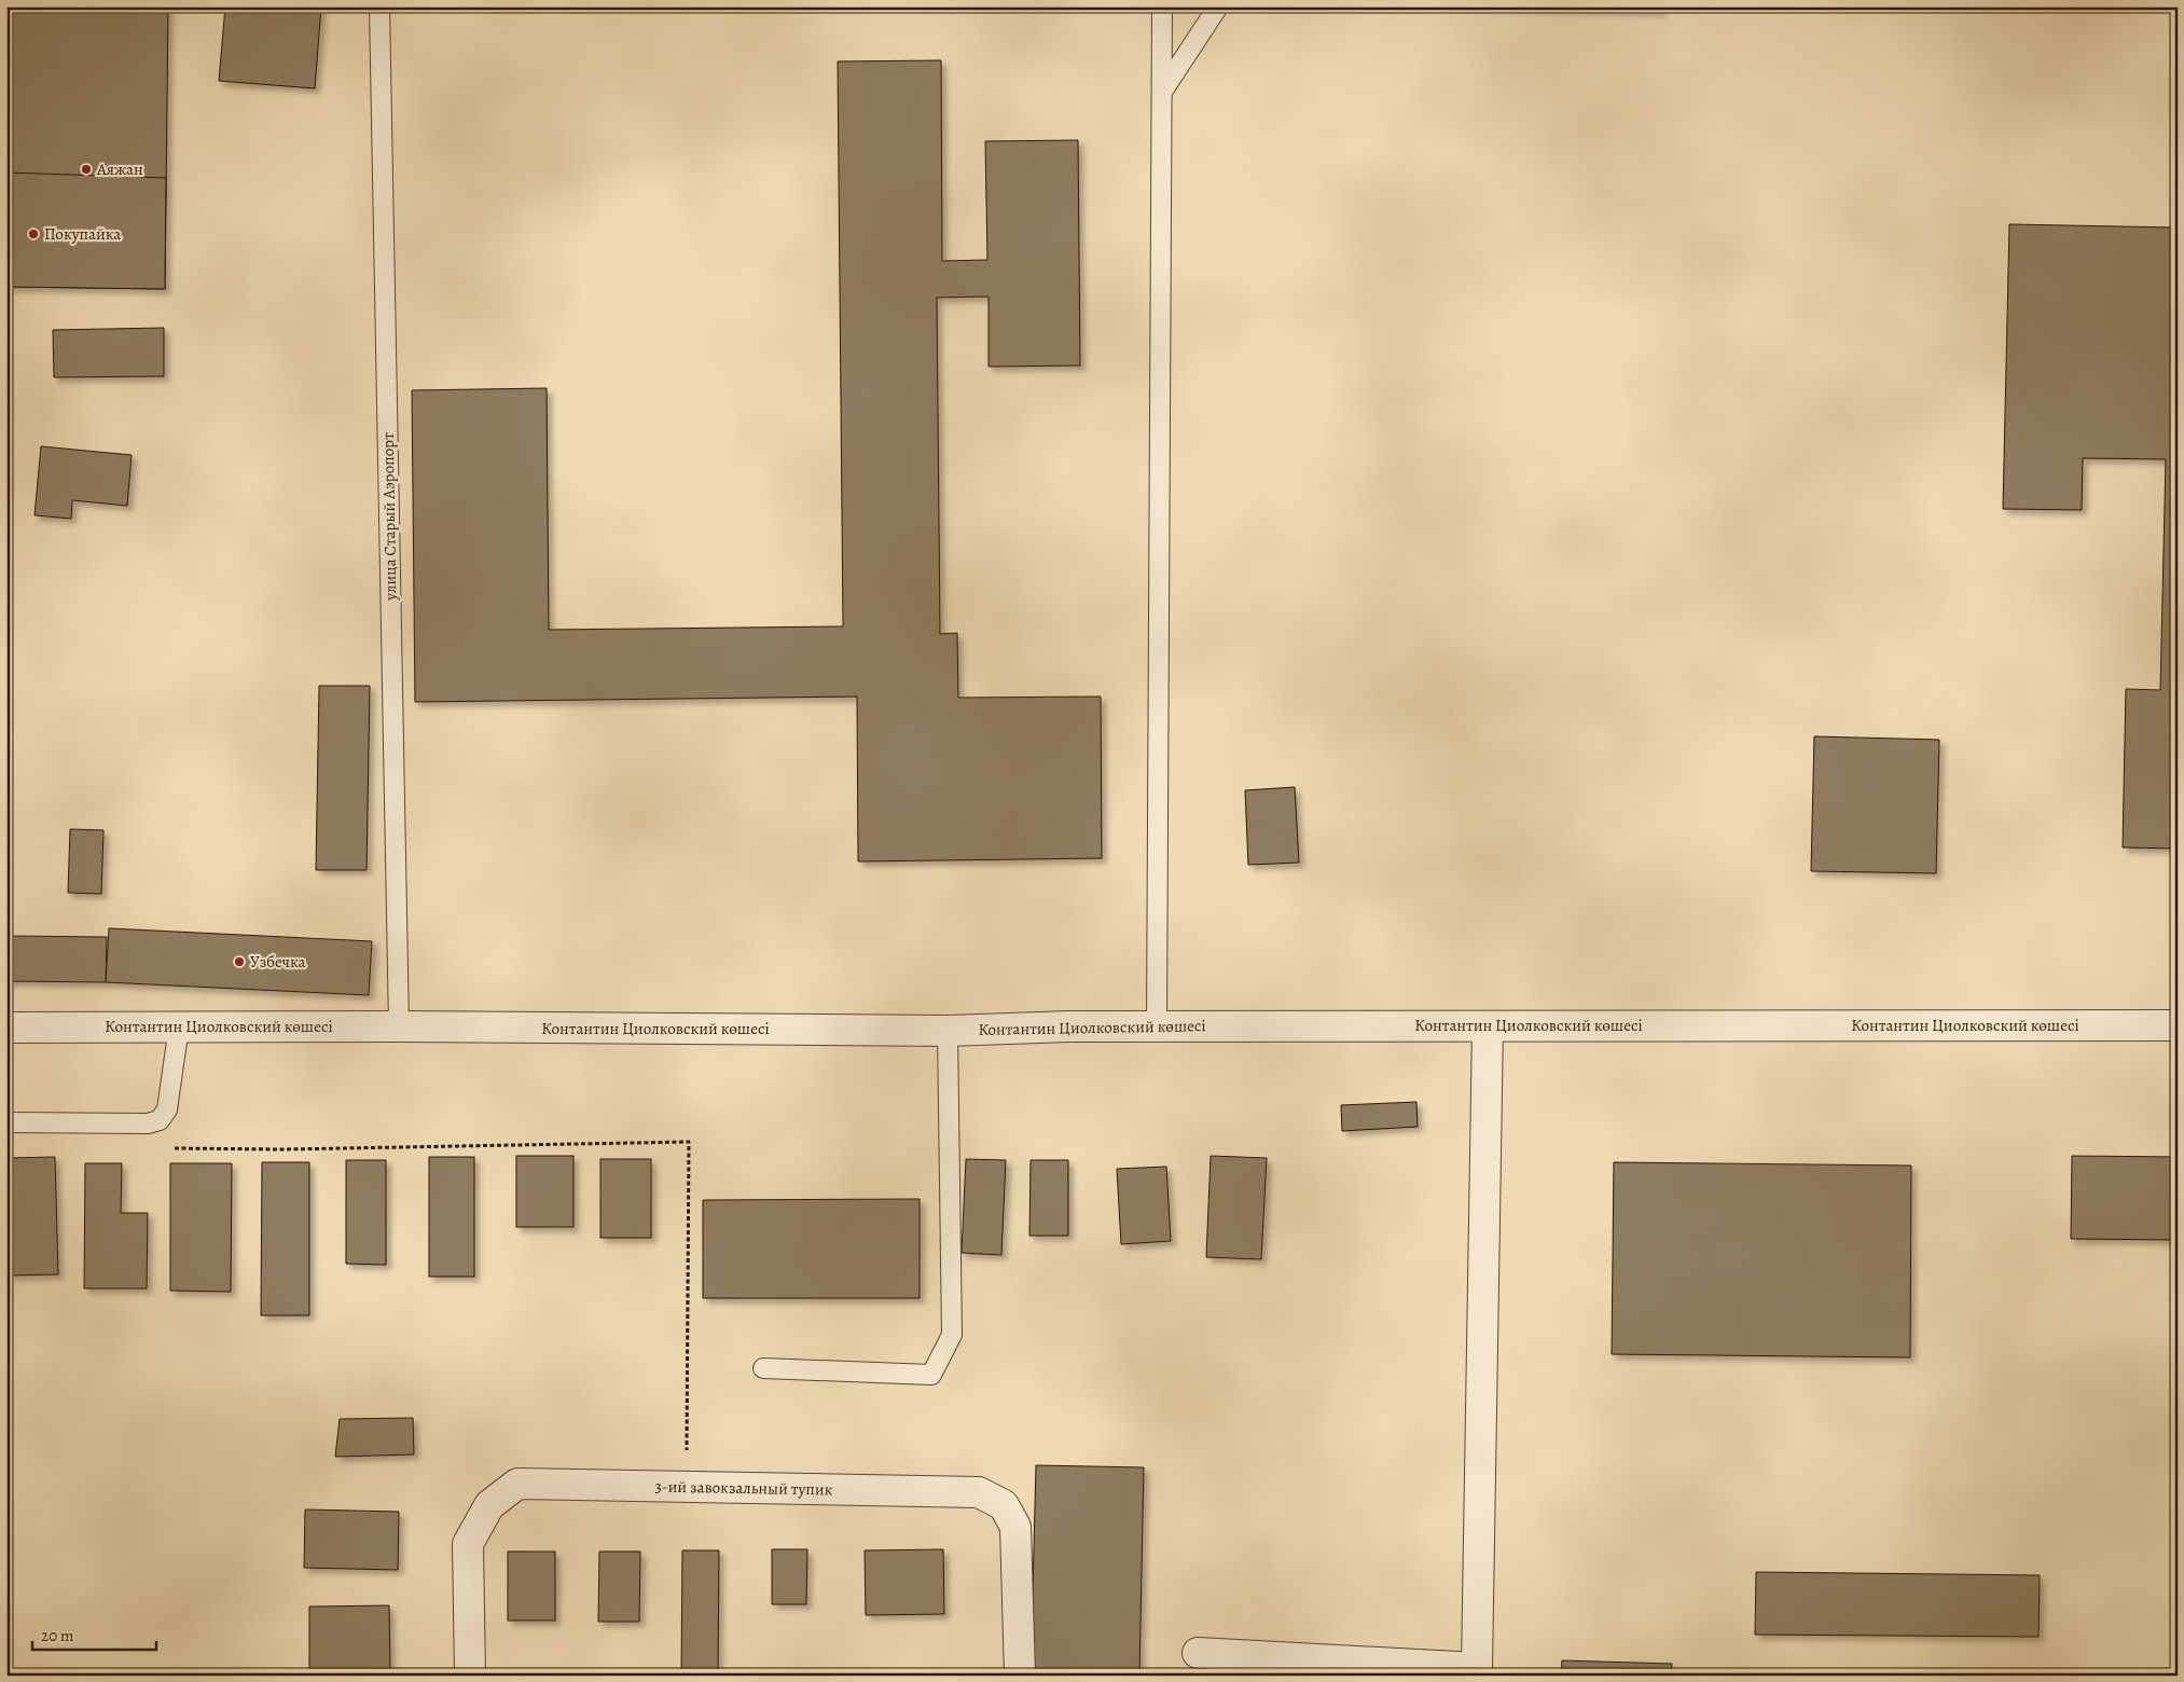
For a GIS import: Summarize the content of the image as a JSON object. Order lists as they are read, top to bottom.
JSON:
{
  "streets": {
    "street": ["Контантин Циолковский көшесі", "3-ий завокзальный тупик"],
    "lane": ["улица Старый Аэропорт"]
  },
  "crossings": [
    ["улица Старый Аэропорт", "Контантин Циолковский көшесі"]
  ],
  "places": ["Аяжан", "Покупайка", "Узбечка"],
  "scale_bar": "20 m"
}
